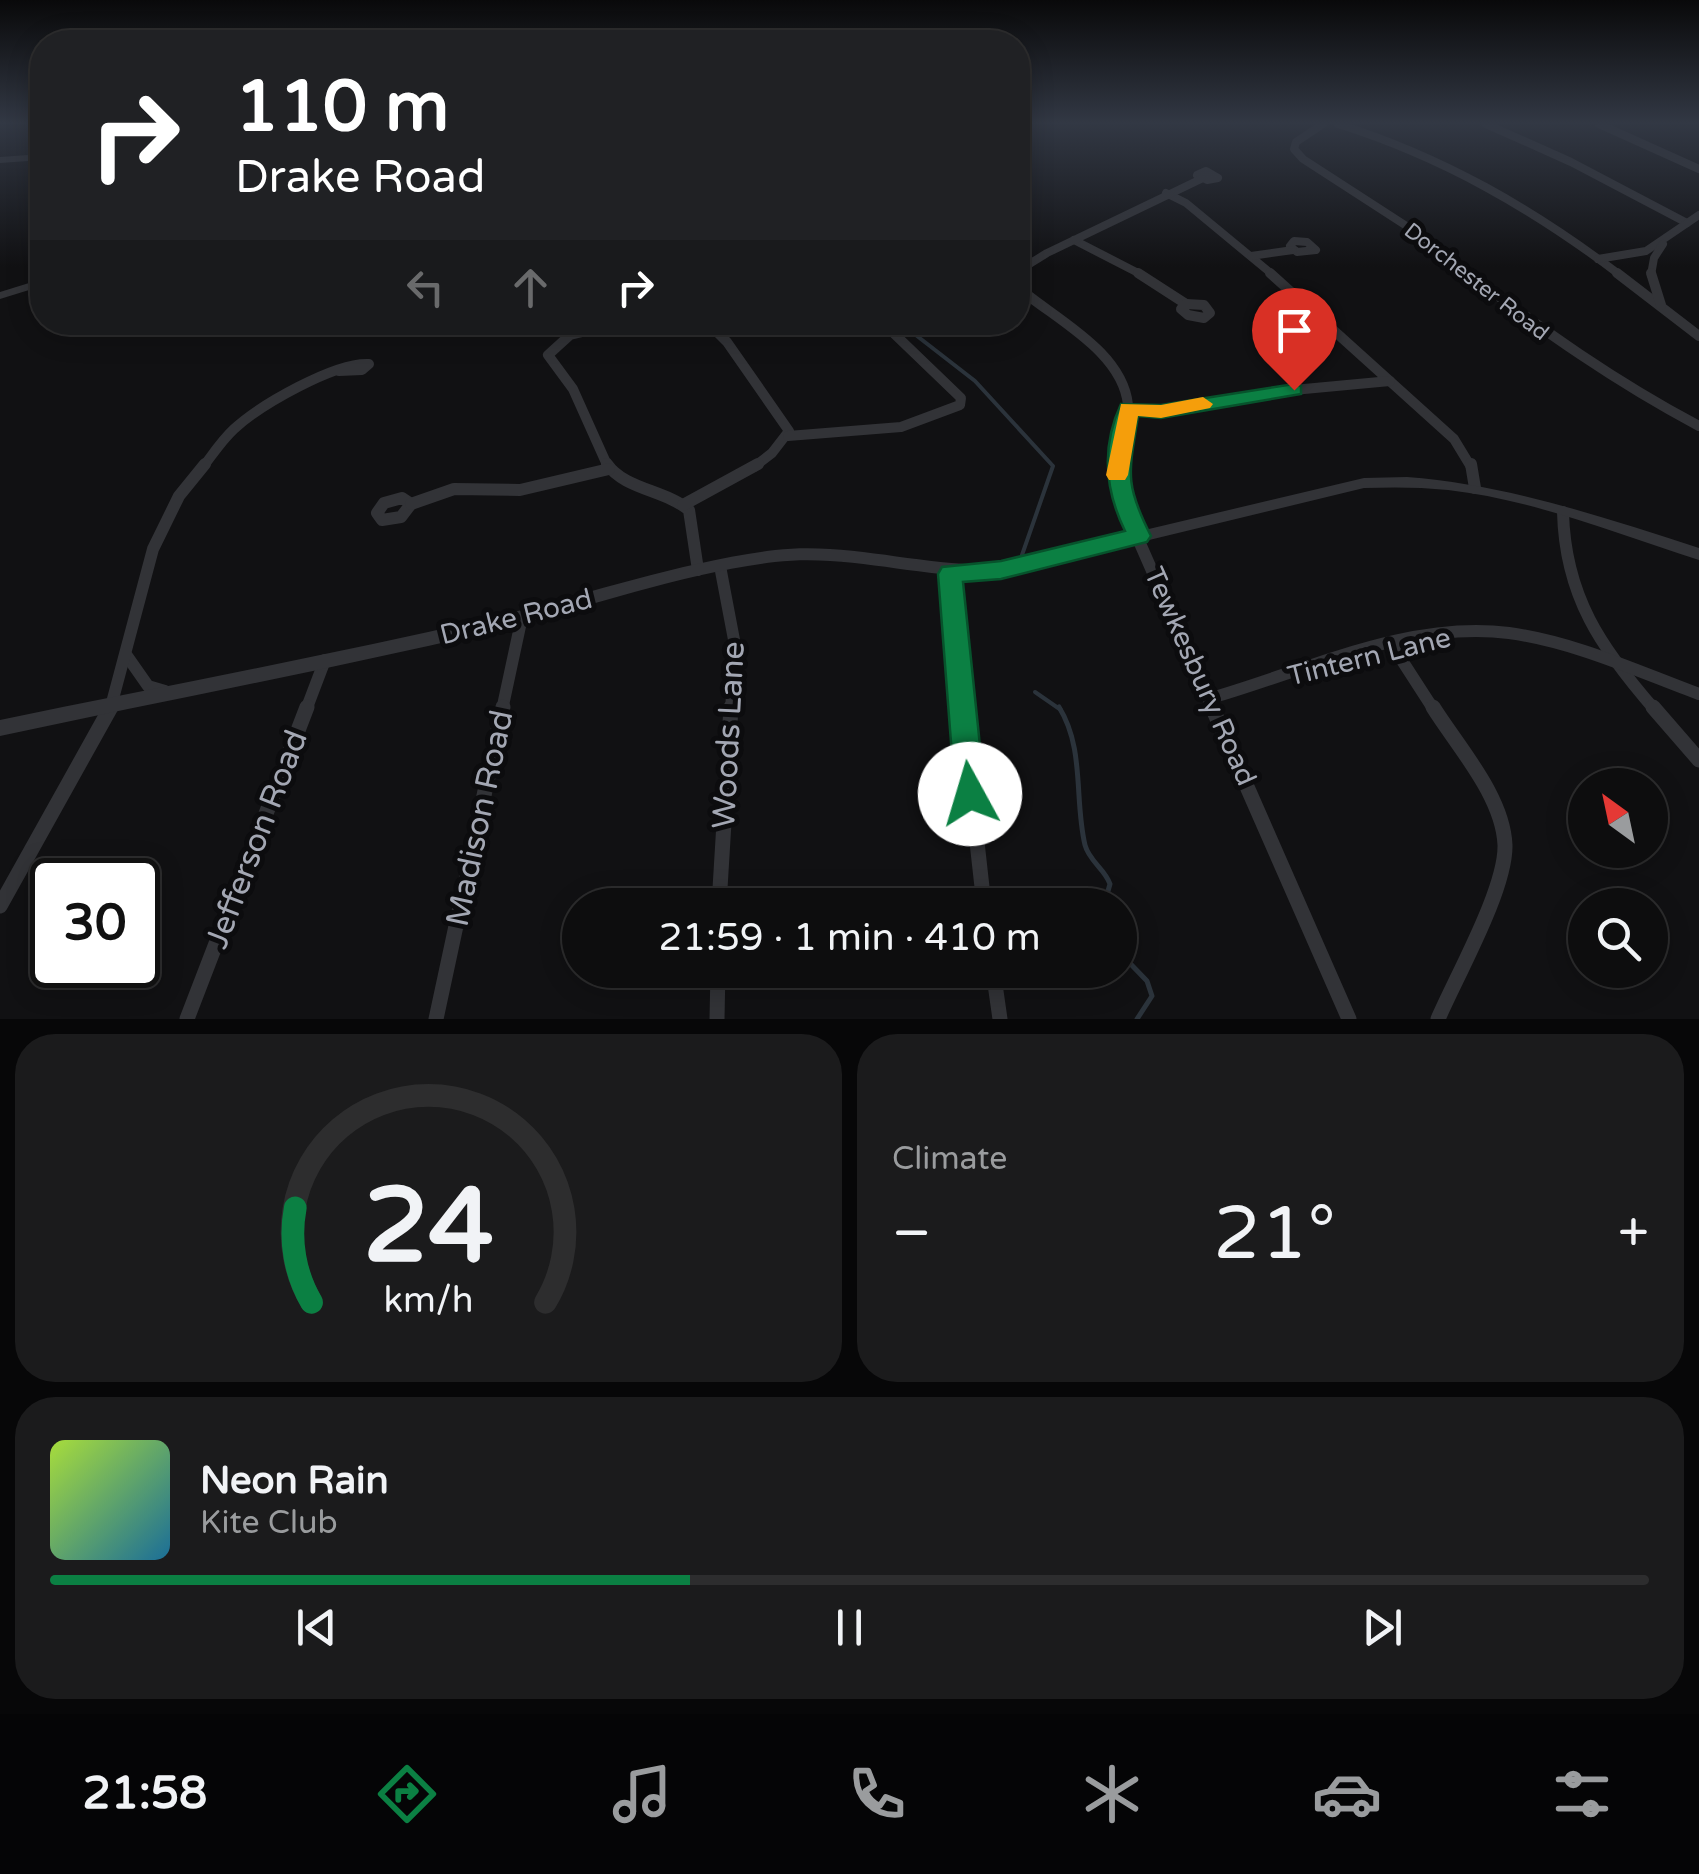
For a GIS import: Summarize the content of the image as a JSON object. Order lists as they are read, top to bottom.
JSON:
{
  "streets": {
    "street": [
      "Dorchester Road",
      "Drake Road",
      "Tintern Lane",
      "Tewkesbury Road",
      "Woods Lane",
      "Madison Road",
      "Jefferson Road"
    ]
  },
  "crossings": [
    ["Drake Road", "Tewkesbury Road"],
    ["Drake Road", "Woods Lane"],
    ["Drake Road", "Madison Road"],
    ["Drake Road", "Jefferson Road"],
    ["Tintern Lane", "Tewkesbury Road"]
  ],
  "north": "top left",
  "page": {
    "turn": ["110 m", "Drake Road"],
    "limit": "30",
    "trip": "21:59 · 1 min · 410 m",
    "tile": "Climate",
    "heat": ["−", "21°", "+"],
    "song": ["Neon Rain", "Kite Club"],
    "tabs": "21:58",
    "gauge": ["24", "km/h"]
  }
}
